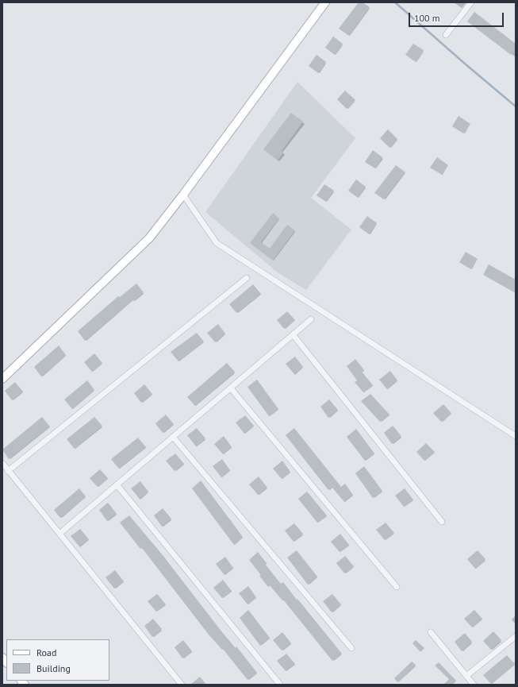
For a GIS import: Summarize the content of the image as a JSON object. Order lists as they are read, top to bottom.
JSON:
{
  "legend": ["Road", "Building"],
  "scale_bar": "100 m"
}
